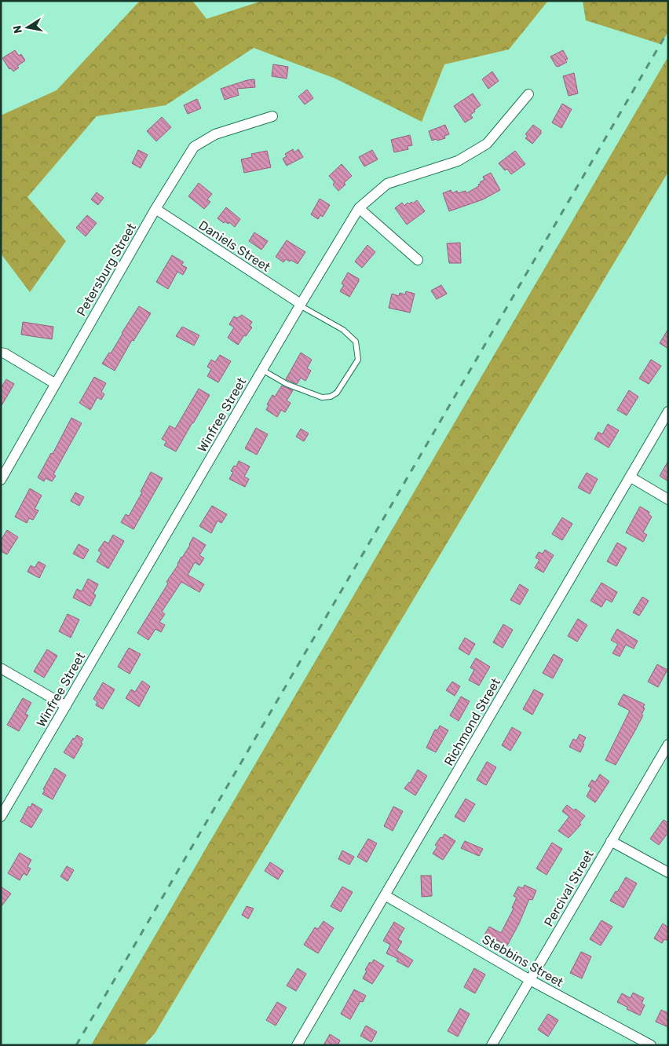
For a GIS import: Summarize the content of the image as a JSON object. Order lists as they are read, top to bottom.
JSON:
{
  "streets": {
    "street": [
      "Daniels Street",
      "Petersburg Street",
      "Winfree Street",
      "Richmond Street",
      "Percival Street",
      "Stebbins Street"
    ]
  },
  "crossings": [
    ["Daniels Street", "Petersburg Street"],
    ["Daniels Street", "Winfree Street"],
    ["Richmond Street", "Stebbins Street"],
    ["Percival Street", "Stebbins Street"]
  ],
  "north": "left"
}
